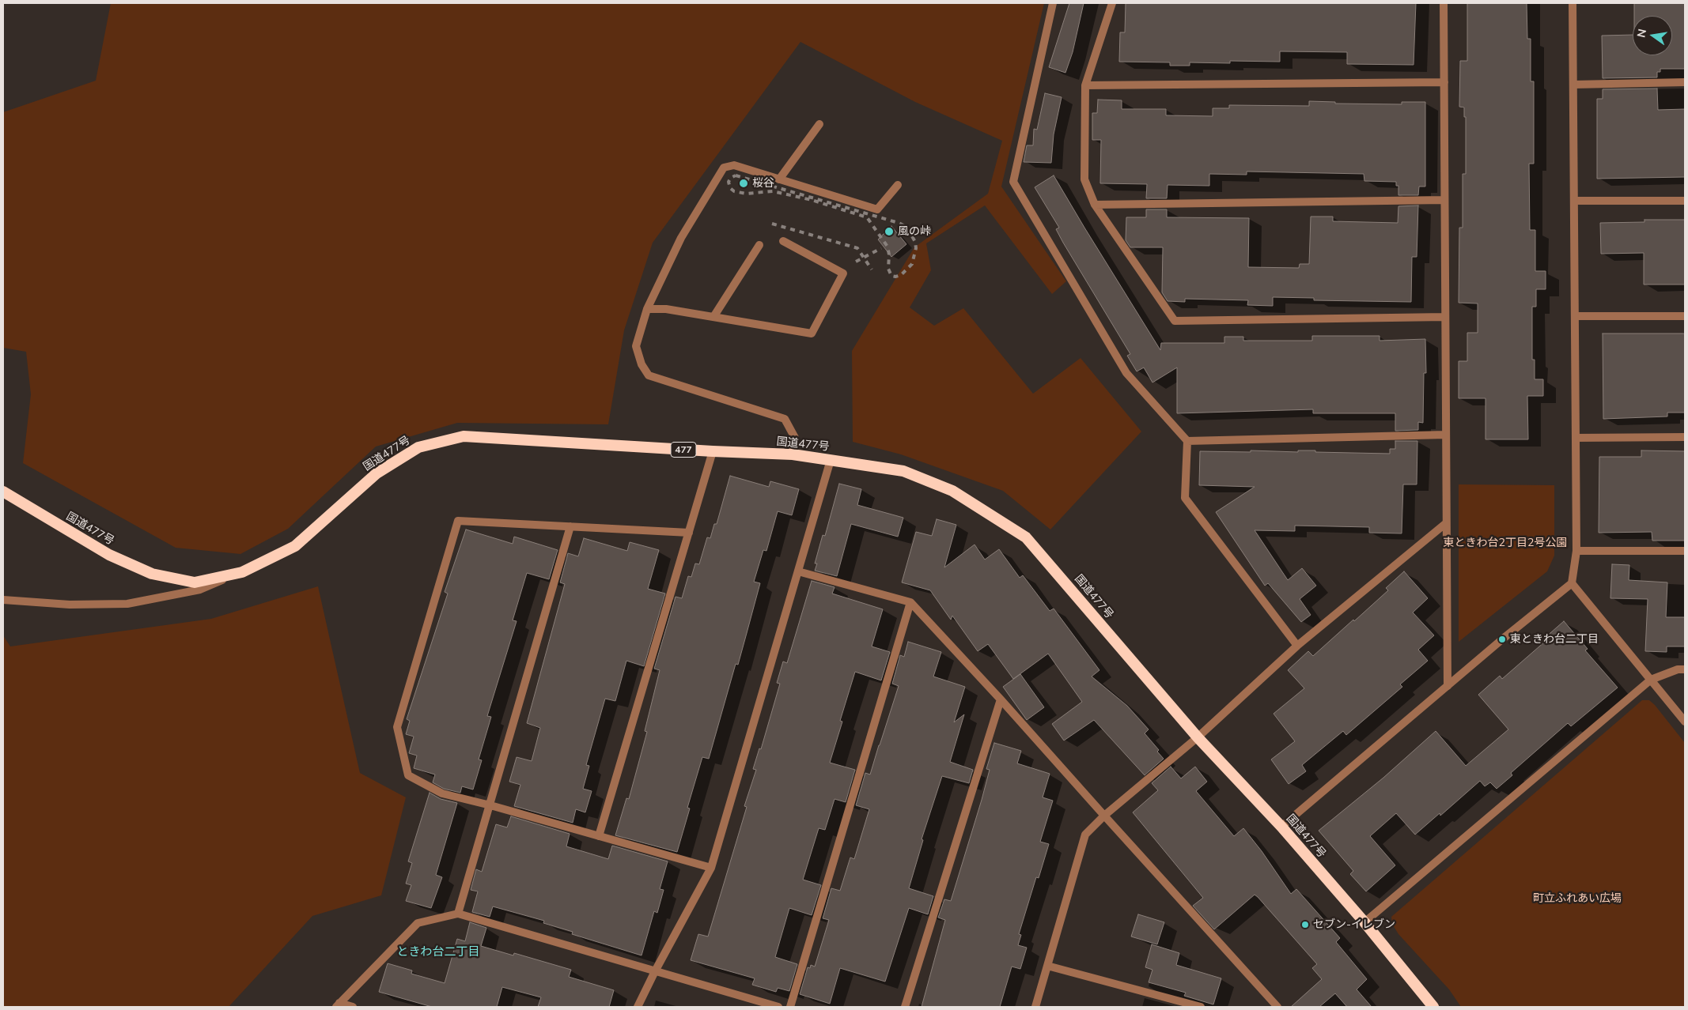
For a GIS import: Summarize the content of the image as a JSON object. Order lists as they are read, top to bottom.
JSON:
{
  "streets": {
    "highway": ["国道477号", "477"]
  },
  "districts": ["ときわ台二丁目"],
  "parks": ["東ときわ台2丁目2号公園", "町立ふれあい広場"],
  "places": [
    "桜谷",
    "風の峠",
    "東ときわ台二丁目",
    "セブン-イレブン"
  ],
  "north": "left"
}
